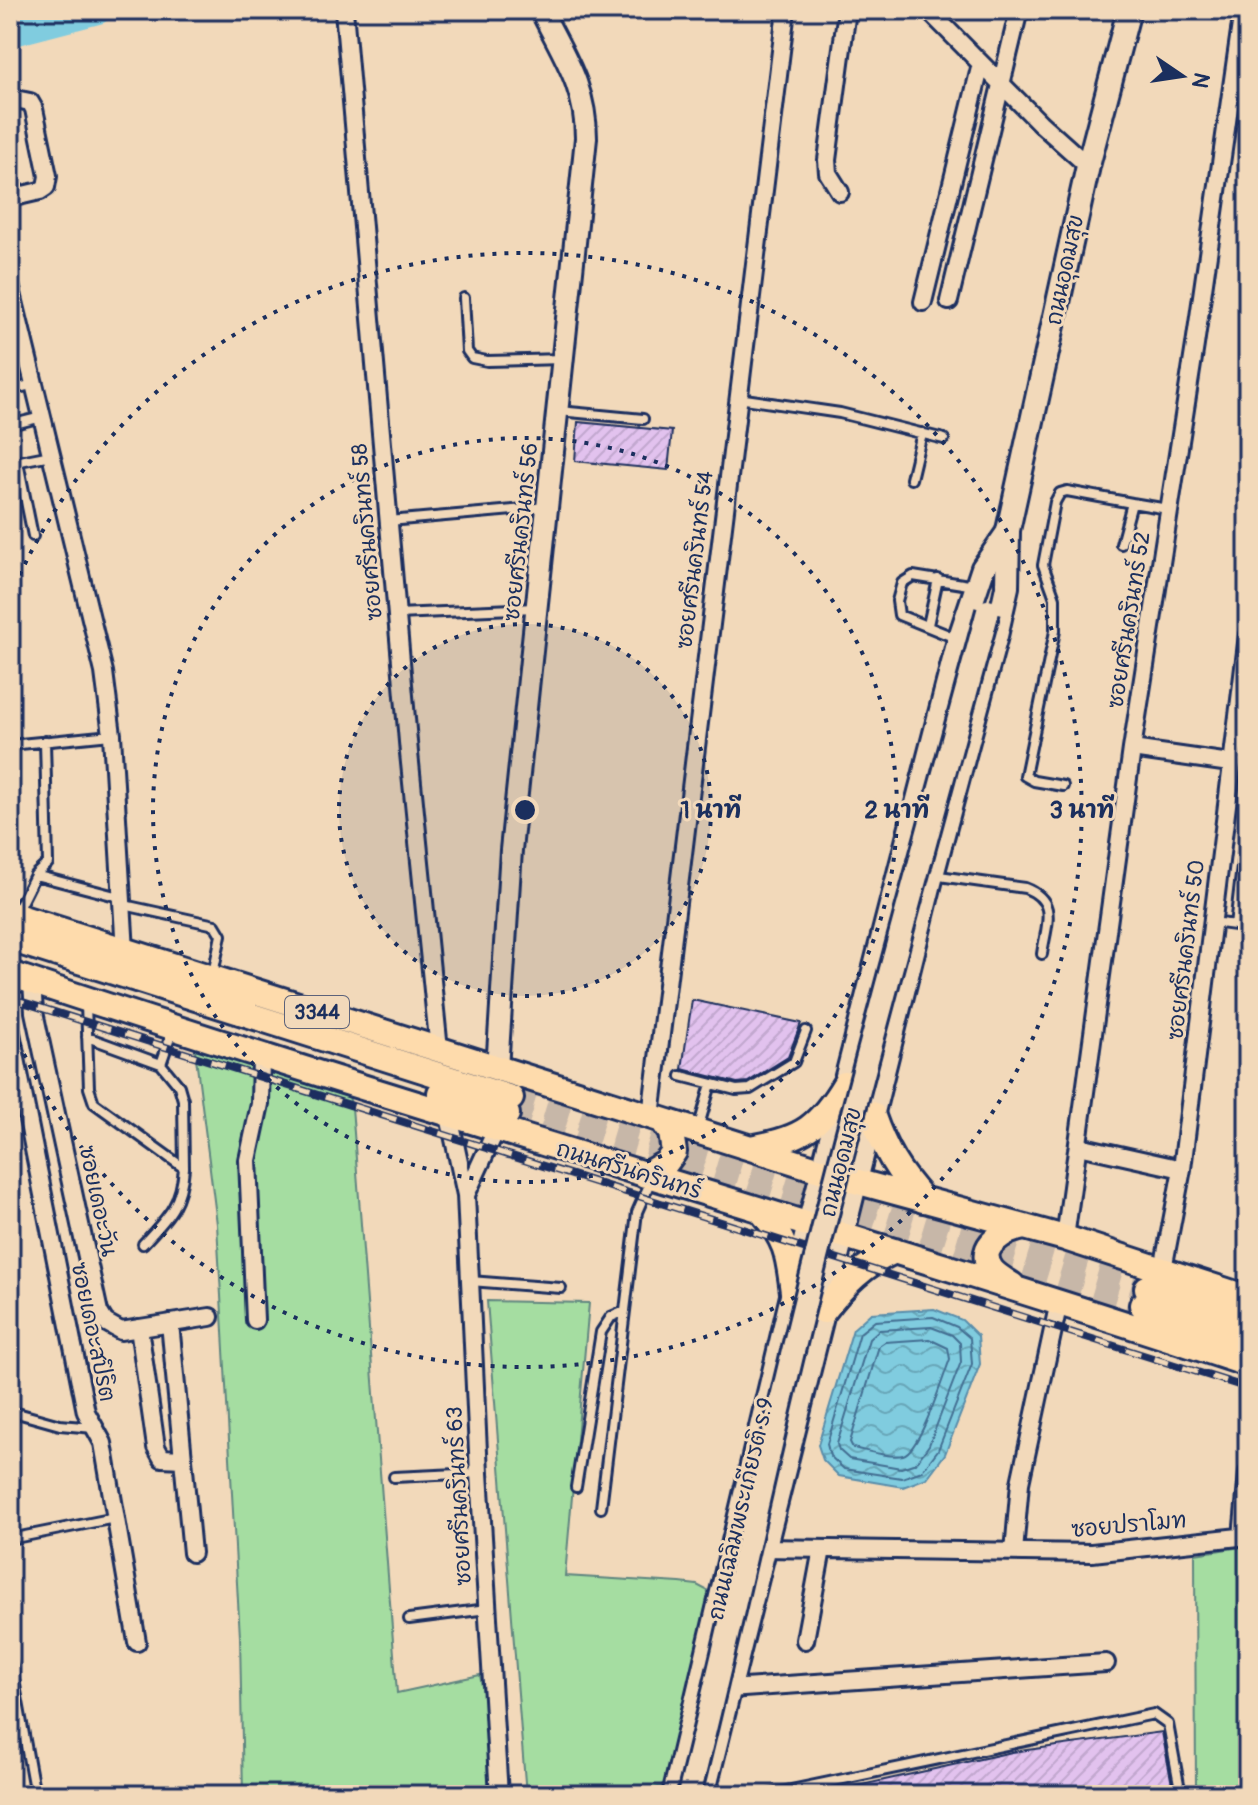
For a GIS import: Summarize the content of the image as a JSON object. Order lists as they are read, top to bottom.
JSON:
{
  "streets": {
    "main road": [
      "ถนนอุดมสุข",
      "3344",
      "ถนนศรีนครินทร์",
      "ถนนเฉลิมพระเกียรติ ร.9"
    ],
    "street": [
      "ซอยศรีนครินทร์ 58",
      "ซอยศรีนครินทร์ 56",
      "ซอยศรีนครินทร์ 54",
      "ซอยศรีนครินทร์ 52",
      "ซอยศรีนครินทร์ 50",
      "ซอยเดอะวัน",
      "ซอยเดอะสปิริต",
      "ซอยศรีนครินทร์ 63",
      "ซอยปราโมท"
    ]
  },
  "crossings": [
    ["ถนนอุดมสุข", "ถนนศรีนครินทร์"],
    ["ถนนอุดมสุข", "ถนนเฉลิมพระเกียรติ ร.9"],
    ["ซอยศรีนครินทร์ 58", "3344"],
    ["ซอยศรีนครินทร์ 56", "3344"],
    ["ซอยศรีนครินทร์ 54", "3344"],
    ["3344", "ถนนศรีนครินทร์"],
    ["ถนนศรีนครินทร์", "ซอยเดอะวัน"],
    ["ถนนศรีนครินทร์", "ซอยศรีนครินทร์ 63"],
    ["ถนนศรีนครินทร์", "ถนนเฉลิมพระเกียรติ ร.9"],
    ["ถนนเฉลิมพระเกียรติ ร.9", "ซอยปราโมท"]
  ],
  "north": "right",
  "rings": ["1 นาที", "2 นาที", "3 นาที"]
}
